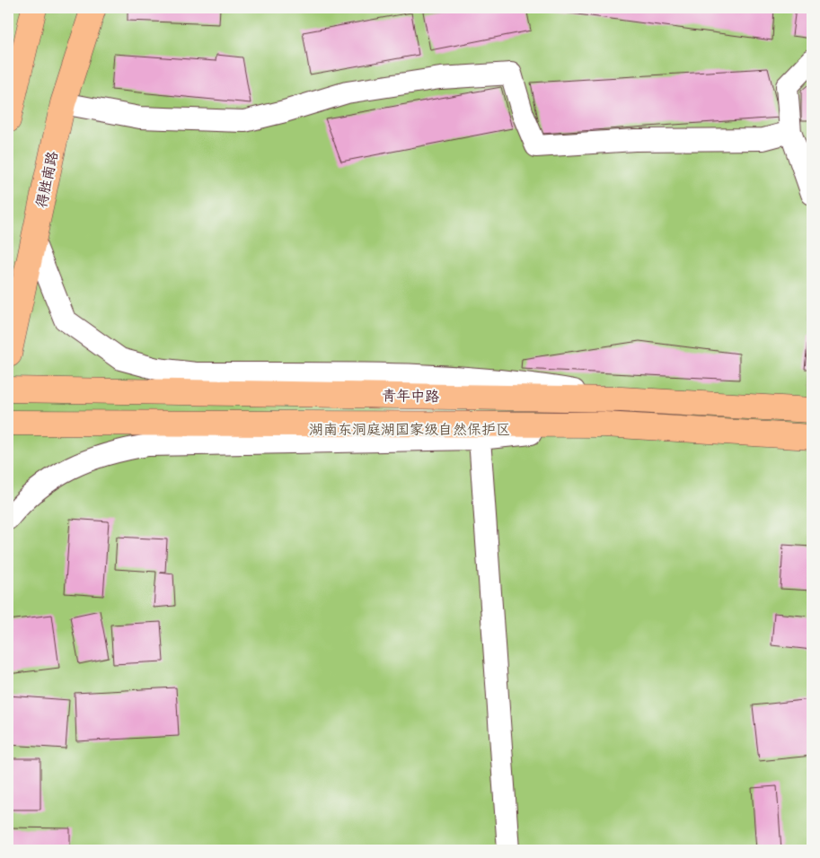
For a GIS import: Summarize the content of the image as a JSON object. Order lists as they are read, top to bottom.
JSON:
{
  "streets": {
    "main road": ["得胜南路", "青年中路"]
  },
  "parks": ["湖南东洞庭湖国家级自然保护区"]
}
